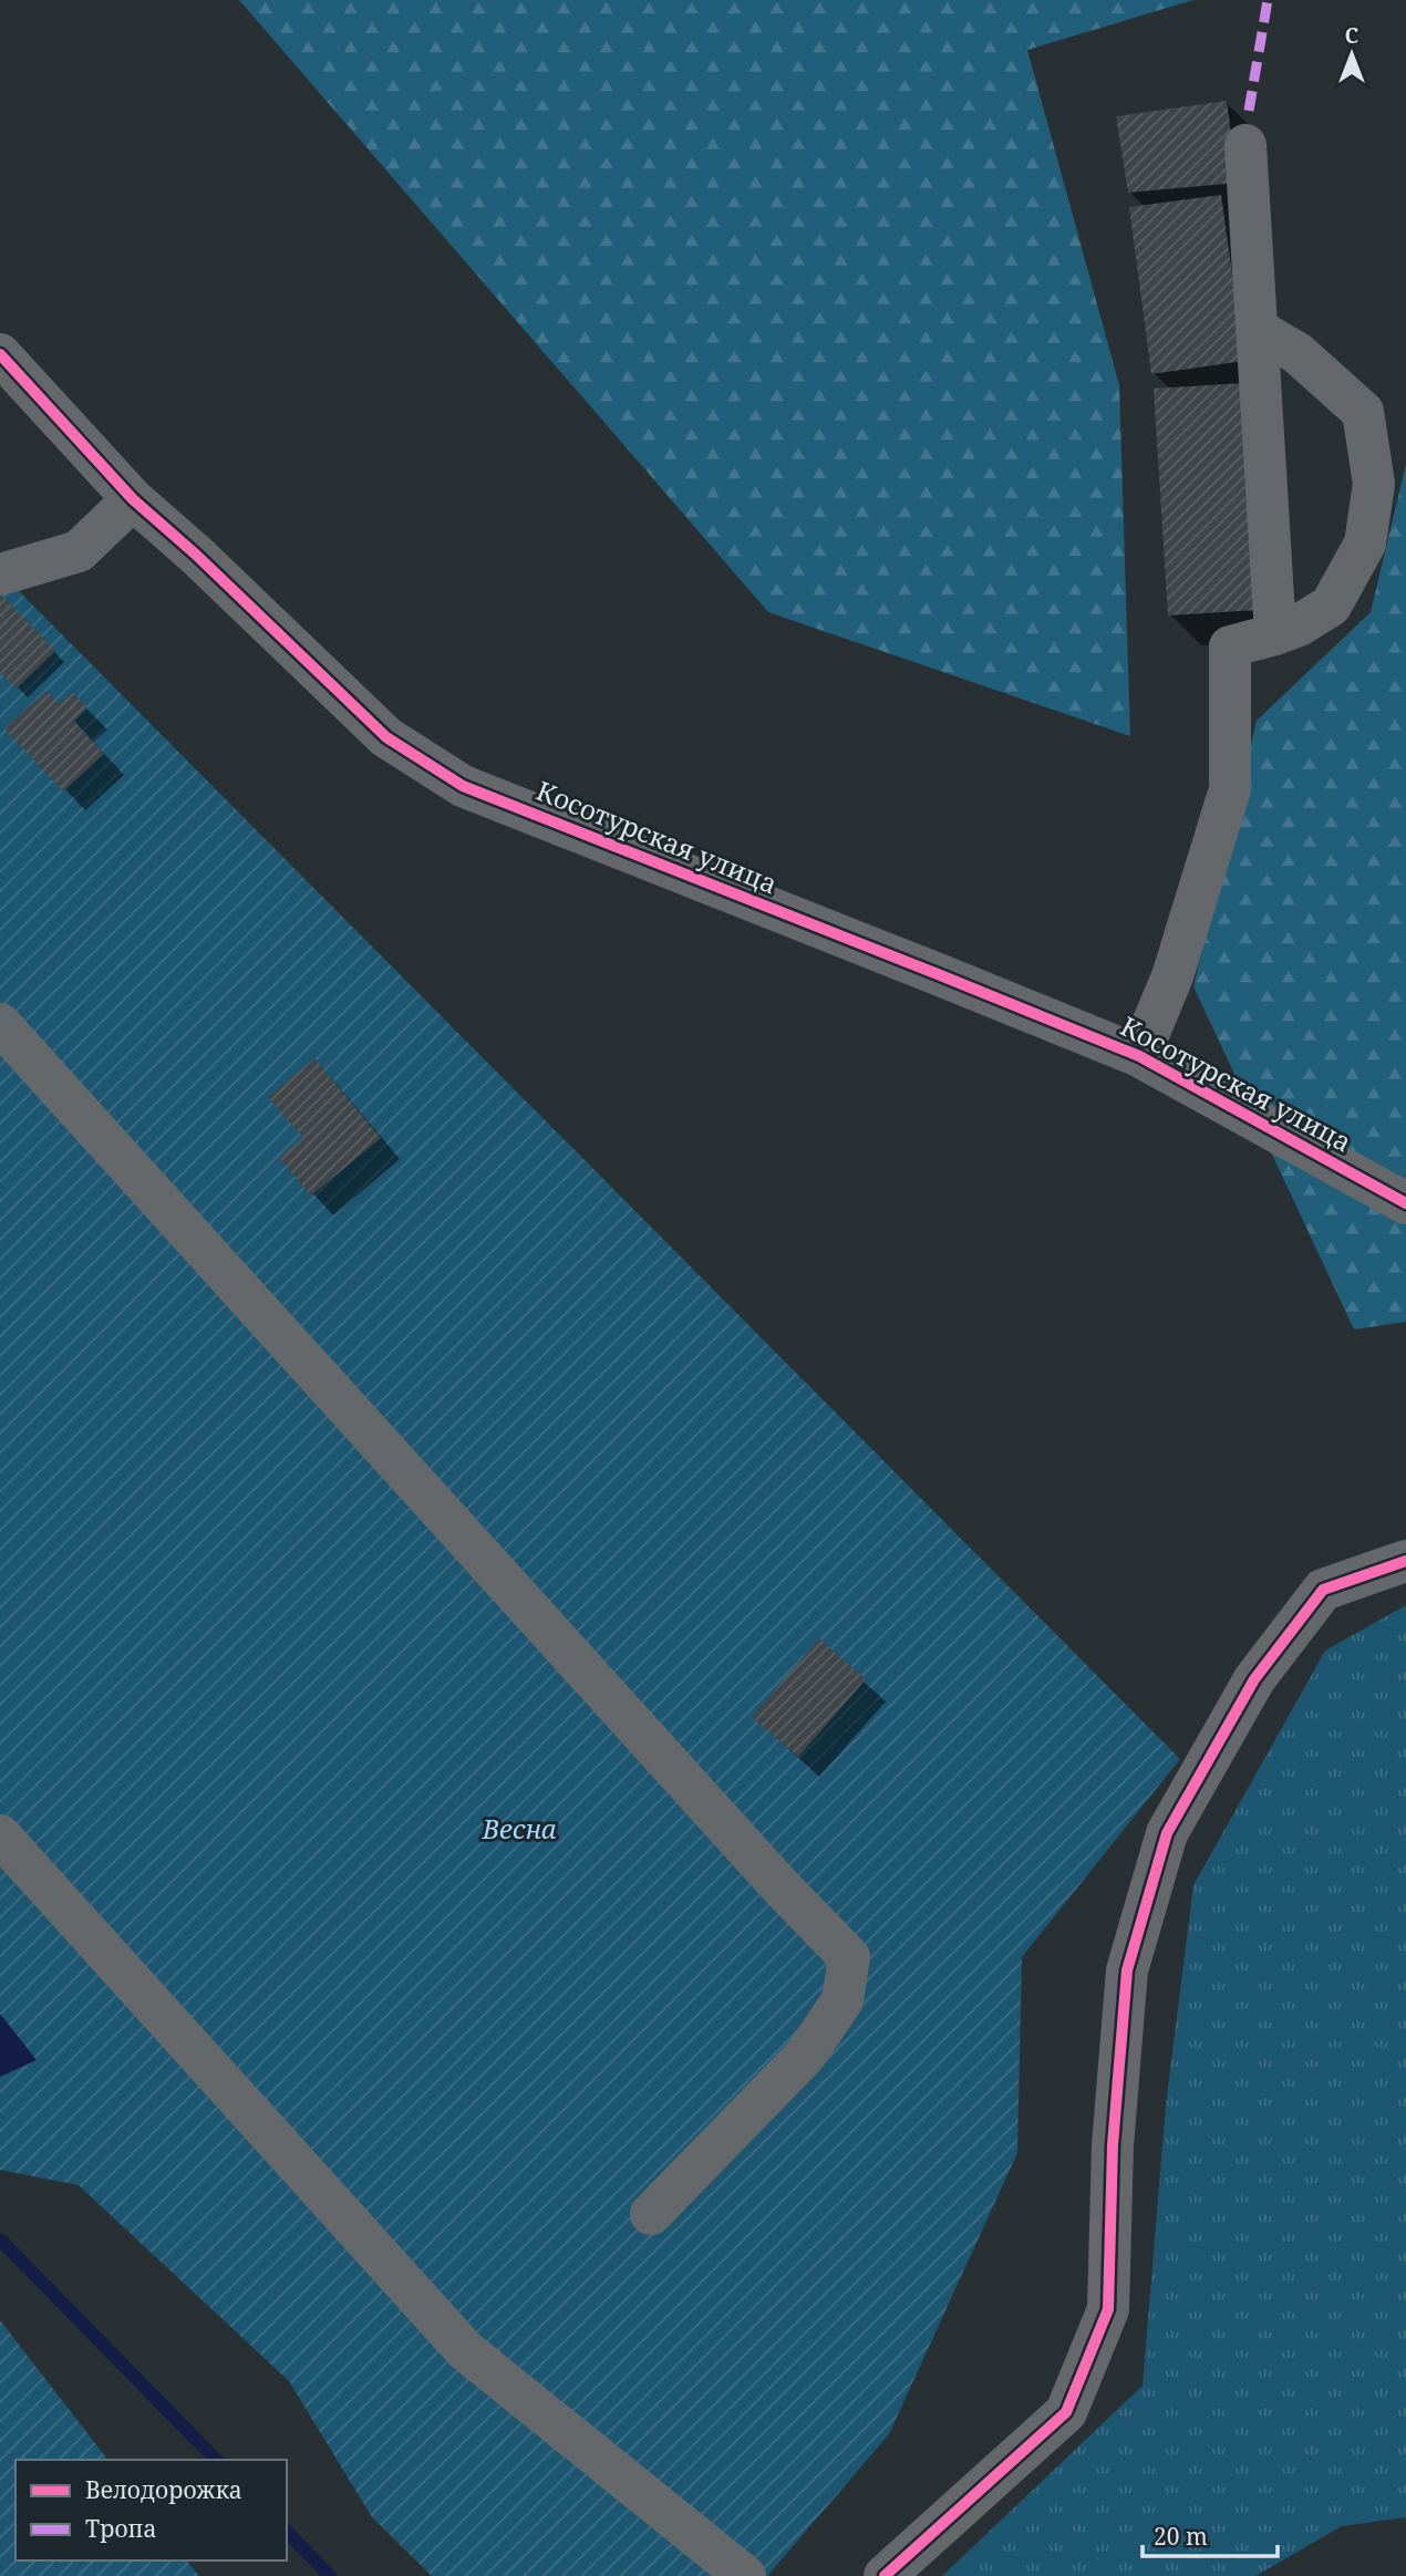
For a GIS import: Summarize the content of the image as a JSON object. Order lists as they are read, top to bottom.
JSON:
{
  "streets": {
    "street": ["Косотурская улица"]
  },
  "parks": ["Весна"],
  "legend": ["Велодорожка", "Тропа"],
  "scale_bar": "20 m",
  "north": "top"
}
